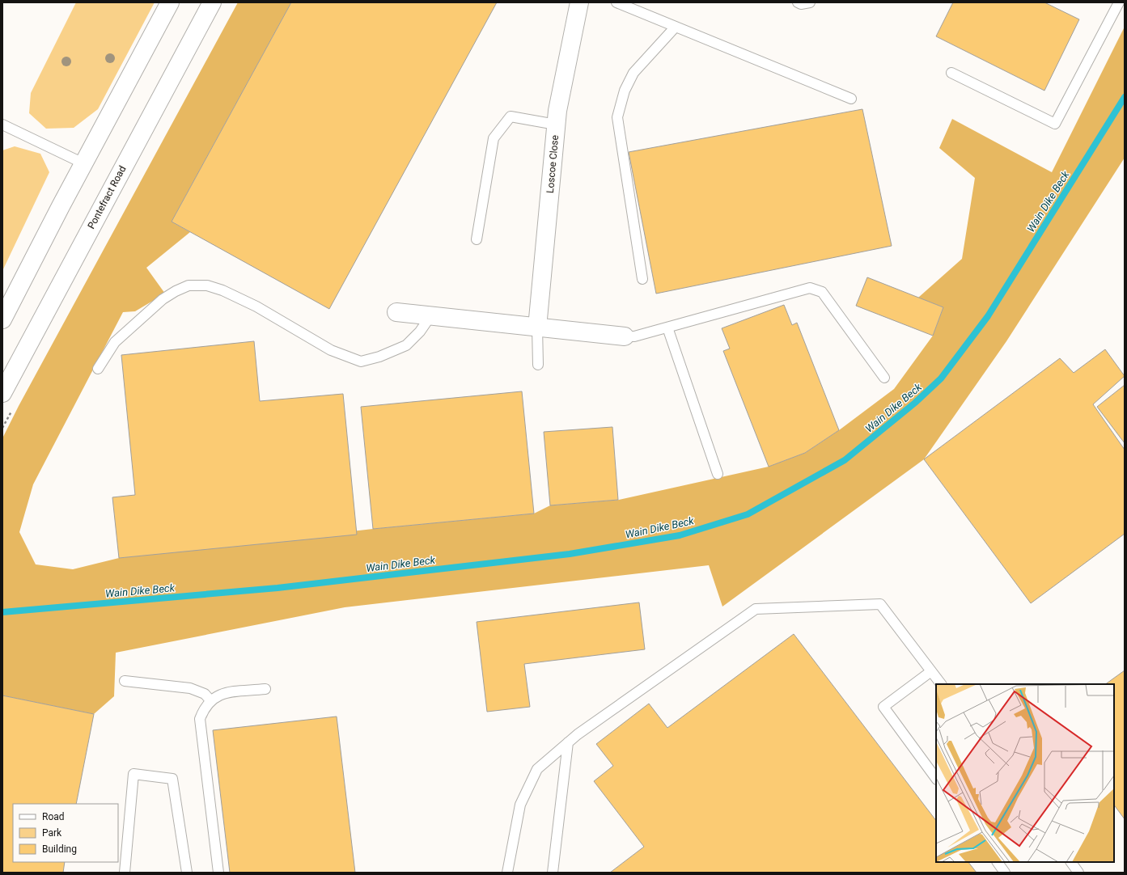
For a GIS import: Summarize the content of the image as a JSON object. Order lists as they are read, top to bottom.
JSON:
{
  "streets": {
    "main road": ["Loscoe Close", "Pontefract Road"]
  },
  "water": ["Wain Dike Beck"],
  "legend": ["Road", "Park", "Building"]
}
